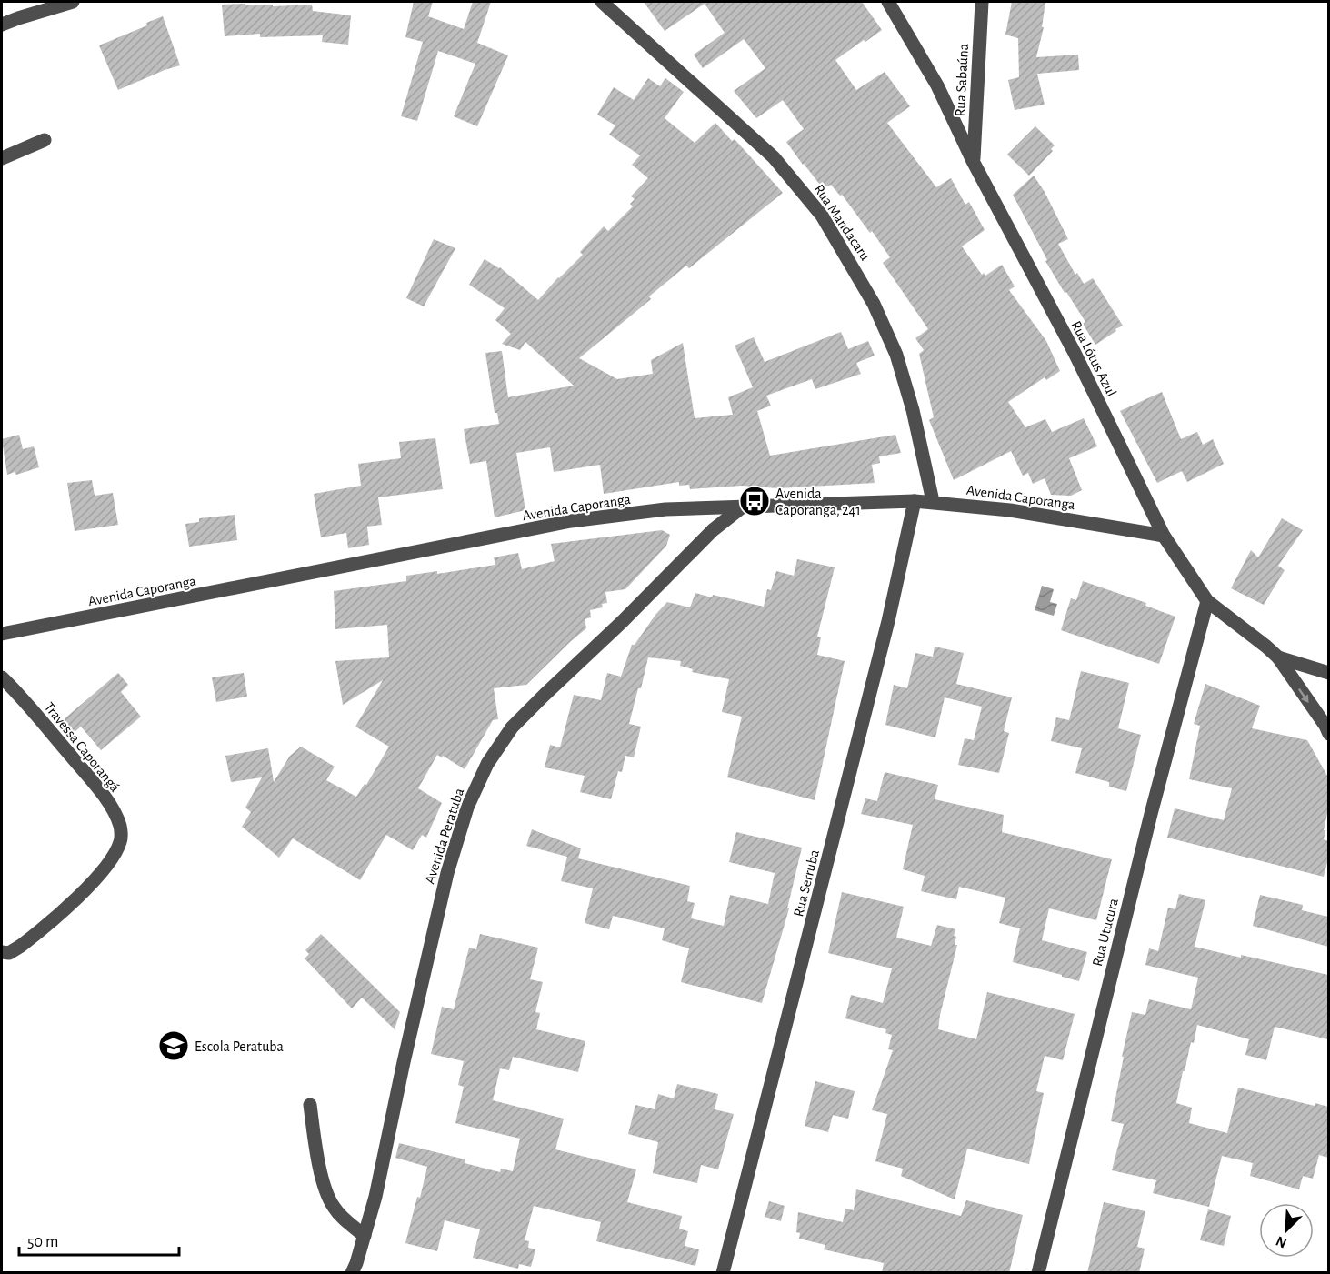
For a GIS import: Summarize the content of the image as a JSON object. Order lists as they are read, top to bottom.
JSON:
{
  "streets": {
    "street": [
      "Rua Sabaúna",
      "Rua Mandacaru",
      "Rua Lótus Azul",
      "Avenida Caporanga",
      "Travessa Caporangá",
      "Avenida Peratuba",
      "Rua Serruba",
      "Rua Utucura"
    ]
  },
  "crossings": [
    ["Rua Sabaúna", "Rua Lótus Azul"],
    ["Rua Mandacaru", "Avenida Caporanga"],
    ["Rua Lótus Azul", "Avenida Caporanga"],
    ["Rua Lótus Azul", "Rua Utucura"],
    ["Avenida Caporanga", "Avenida Peratuba"],
    ["Avenida Caporanga", "Rua Serruba"]
  ],
  "places": {
    "bus stop": ["Avenida Caporanga, 241"],
    "school or university": ["Escola Peratuba"]
  },
  "scale_bar": "50 m",
  "north": "bottom left"
}
